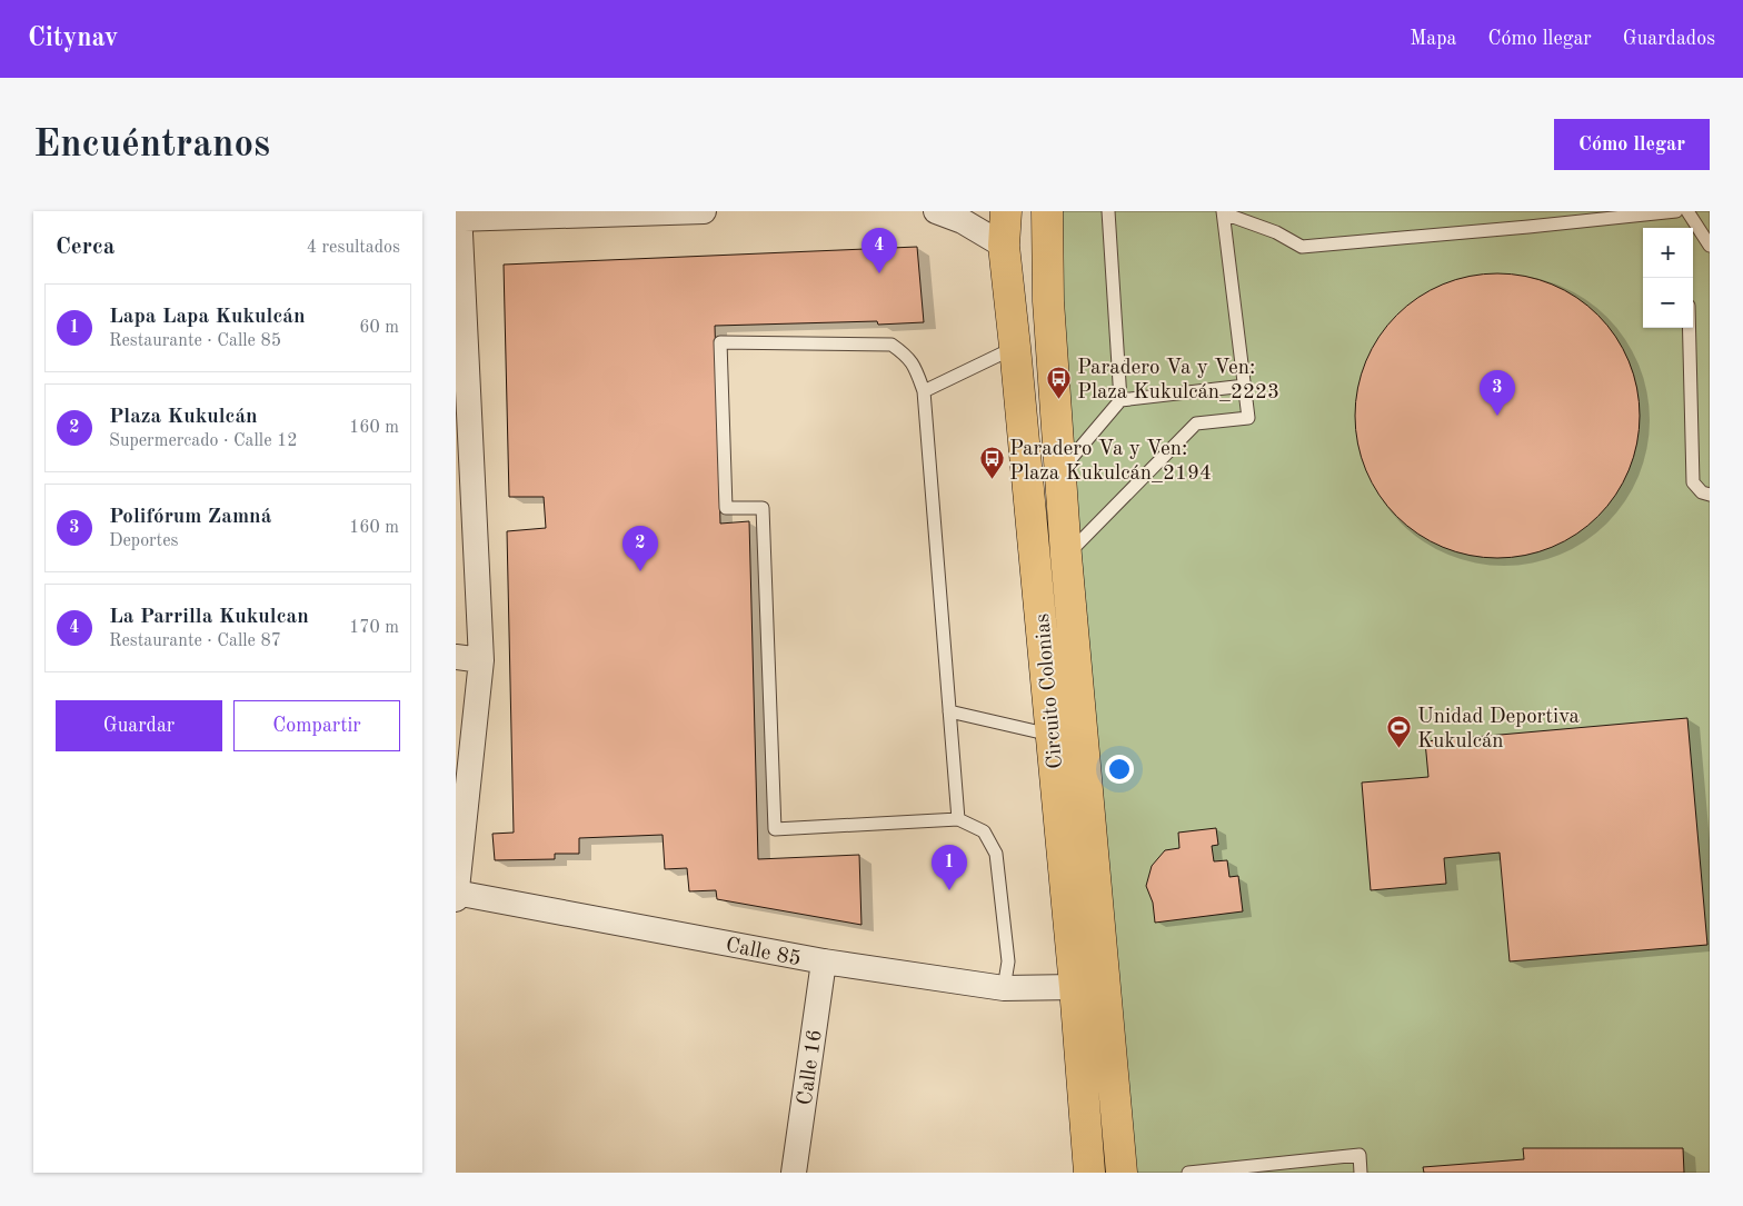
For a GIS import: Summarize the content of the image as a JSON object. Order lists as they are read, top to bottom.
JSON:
{
  "streets": {
    "main road": ["Circuito Colonias"],
    "street": ["Calle 85", "Calle 16"]
  },
  "crossings": [
    ["Circuito Colonias", "Calle 85"],
    ["Calle 85", "Calle 16"]
  ],
  "places": {
    "bus stop": ["Paradero Va y Ven: Plaza Kukulcán_2223", "Paradero Va y Ven: Plaza Kukulcán_2194"],
    "sports": ["Unidad Deportiva Kukulcán"]
  },
  "page": {
    "header": "Citynav",
    "nav": ["Mapa", "Cómo llegar", "Guardados"],
    "buttons": [
      "Cómo llegar",
      ["Guardar", "Compartir"]
    ],
    "title": "Encuéntranos",
    "heading": ["Cerca", "4 resultados"],
    "map_buttons": ["+", "−"],
    "pins": [
      "4",
      "3",
      "2",
      "1"
    ],
    "list": [
      {
        "mark": "1",
        "name": "Lapa Lapa Kukulcán",
        "note": "Restaurante · Calle 85",
        "value": "60 m"
      },
      {
        "mark": "2",
        "name": "Plaza Kukulcán",
        "note": "Supermercado · Calle 12",
        "value": "160 m"
      },
      {
        "mark": "3",
        "name": "Polifórum Zamná",
        "note": "Deportes",
        "value": "160 m"
      },
      {
        "mark": "4",
        "name": "La Parrilla Kukulcan",
        "note": "Restaurante · Calle 87",
        "value": "170 m"
      }
    ]
  }
}
